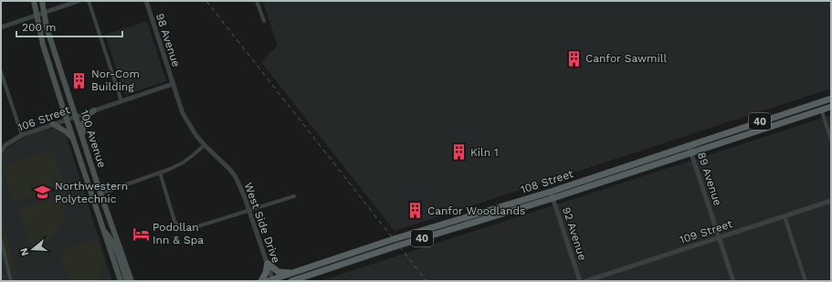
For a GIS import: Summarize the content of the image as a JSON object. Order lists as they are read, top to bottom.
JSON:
{
  "streets": {
    "main road": ["40", "100 Avenue", "108 Street"],
    "street": [
      "98 Avenue",
      "106 Street",
      "89 Avenue",
      "West Side Drive",
      "109 Street",
      "92 Avenue"
    ]
  },
  "crossings": [
    ["98 Avenue", "106 Street"],
    ["98 Avenue", "West Side Drive"],
    ["106 Street", "100 Avenue"],
    ["106 Street", "West Side Drive"],
    ["89 Avenue", "108 Street"],
    ["89 Avenue", "109 Street"],
    ["108 Street", "West Side Drive"],
    ["108 Street", "92 Avenue"]
  ],
  "places": {
    "building": [
      "Canfor Sawmill",
      "Nor-Com Building",
      "Kiln 1",
      "Canfor Woodlands"
    ],
    "school or university": ["Northwestern Polytechnic"],
    "hotel": ["Podollan Inn & Spa"]
  },
  "scale_bar": "200 m",
  "north": "left"
}
